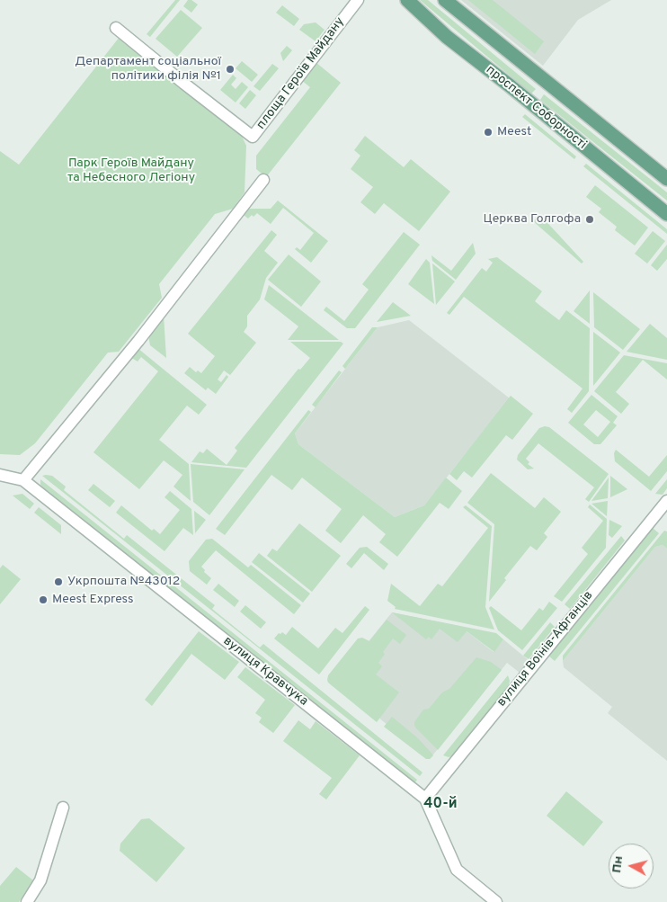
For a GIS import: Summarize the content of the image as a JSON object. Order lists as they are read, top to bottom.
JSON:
{
  "streets": {
    "main road": ["проспект Соборності"],
    "street": ["площа Героїв Майдану", "вулиця Воїнів-Афганців", "вулиця Кравчука"]
  },
  "crossings": [
    ["вулиця Воїнів-Афганців", "вулиця Кравчука"]
  ],
  "districts": ["40-й"],
  "parks": ["Парк Героїв Майдану та Небесного Легіону"],
  "places": [
    "Департамент соціальної політики філія №1",
    "Meest",
    "Церква Голгофа",
    "Укрпошта №43012",
    "Meest Express"
  ],
  "north": "left"
}
